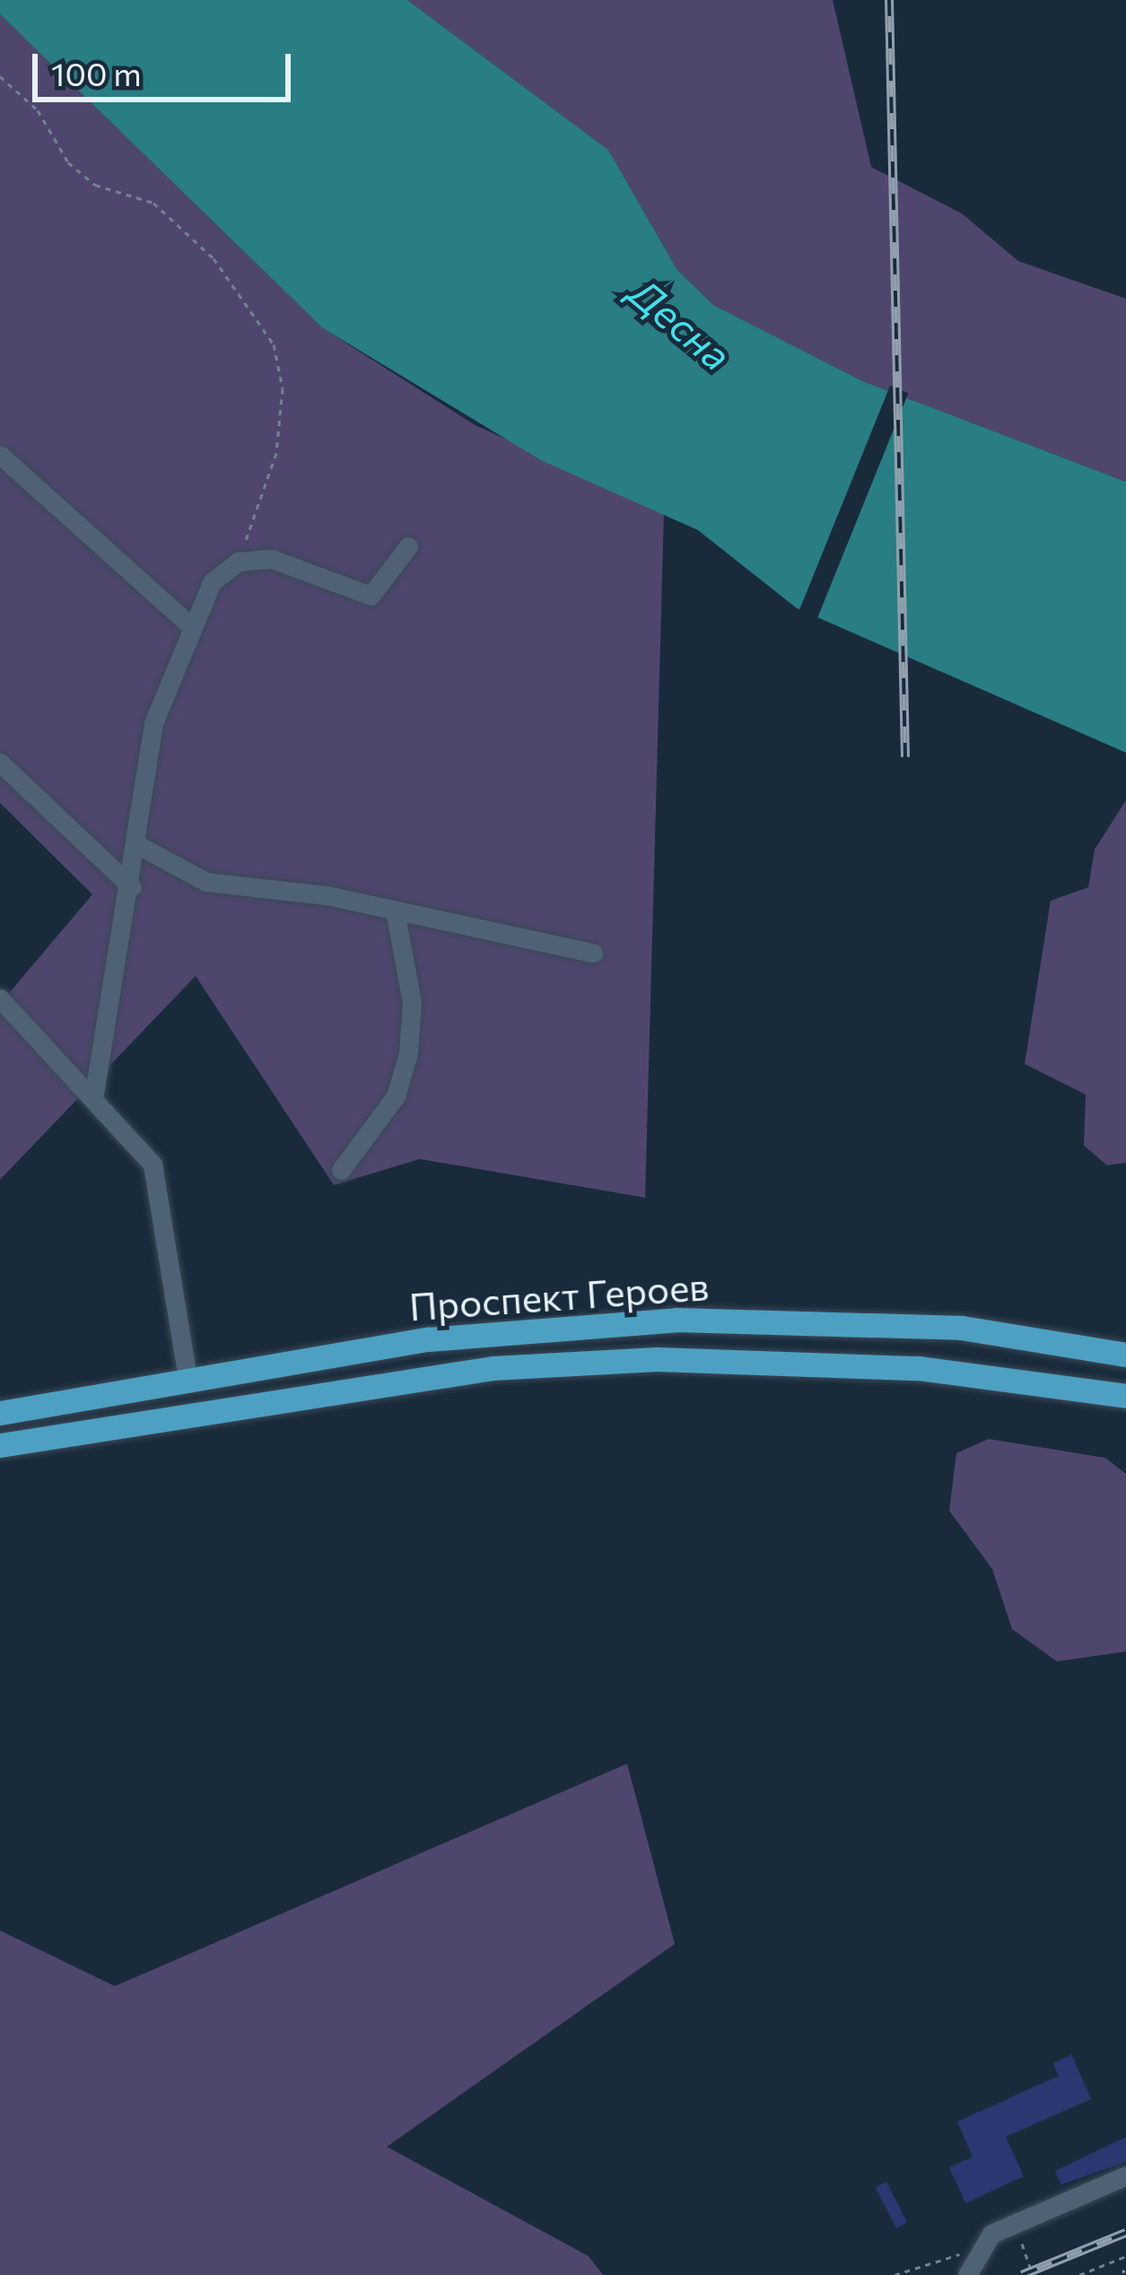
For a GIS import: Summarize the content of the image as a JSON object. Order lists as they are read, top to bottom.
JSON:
{
  "streets": {
    "main road": ["Проспект Героев"]
  },
  "water": ["Десна"],
  "scale_bar": "100 m"
}
